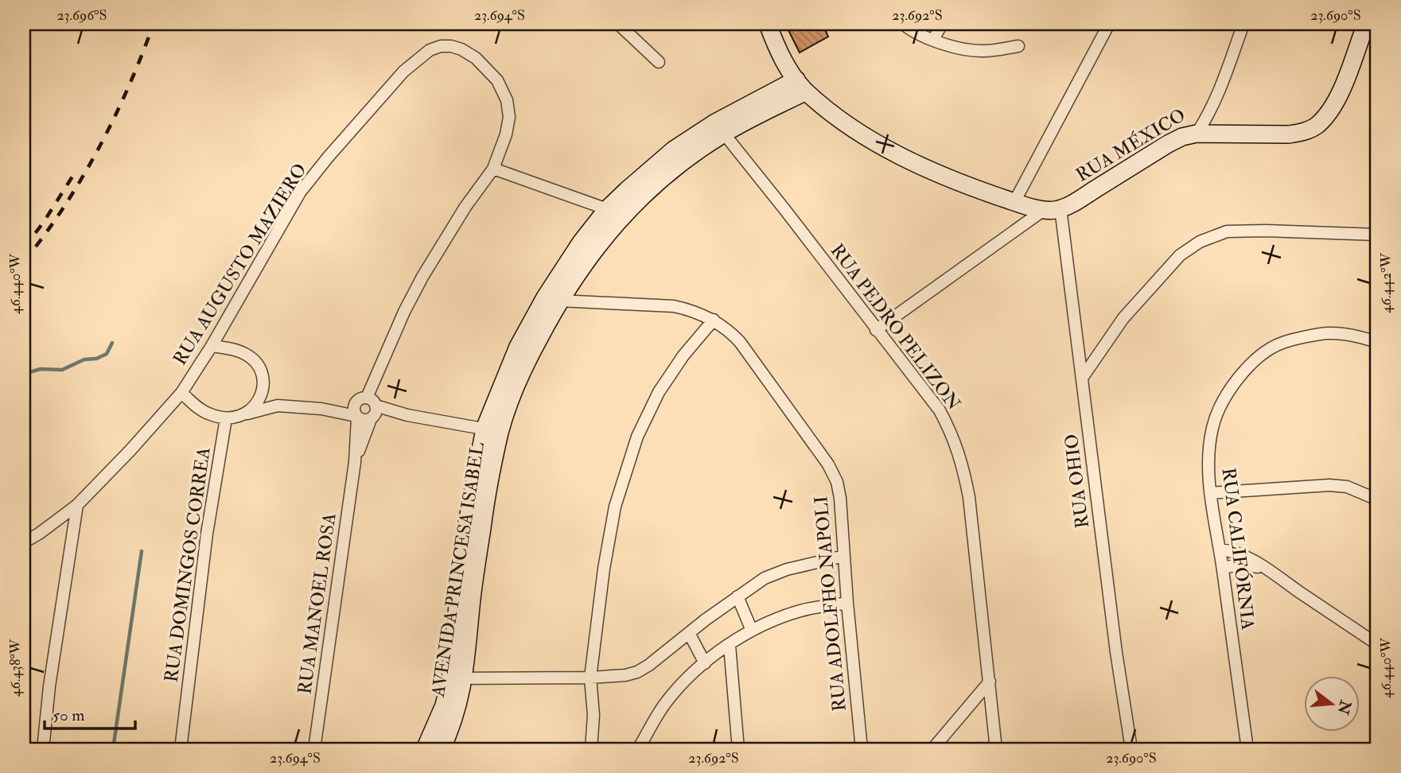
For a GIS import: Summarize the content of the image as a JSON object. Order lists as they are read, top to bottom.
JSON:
{
  "streets": {
    "main road": ["RUA MÉXICO", "AVENIDA PRINCESA ISABEL"],
    "street": [
      "RUA AUGUSTO MAZIERO",
      "RUA PEDRO PELIZON",
      "RUA OHIO",
      "RUA CALIFÓRNIA",
      "RUA DOMINGOS CORREA",
      "RUA MANOEL ROSA",
      "RUA ADOLFHO NAPOLI"
    ]
  },
  "crossings": [
    ["RUA MÉXICO", "RUA PEDRO PELIZON"],
    ["RUA MÉXICO", "RUA OHIO"],
    ["RUA AUGUSTO MAZIERO", "RUA DOMINGOS CORREA"],
    ["RUA AUGUSTO MAZIERO", "RUA MANOEL ROSA"],
    ["RUA PEDRO PELIZON", "AVENIDA PRINCESA ISABEL"],
    ["AVENIDA PRINCESA ISABEL", "RUA ADOLFHO NAPOLI"]
  ],
  "scale_bar": "50 m",
  "north": "right",
  "coordinates": [
    "23.696°S",
    "23.694°S",
    "23.692°S",
    "23.690°S",
    "46.442°W",
    "46.440°W",
    "46.438°W"
  ]
}
